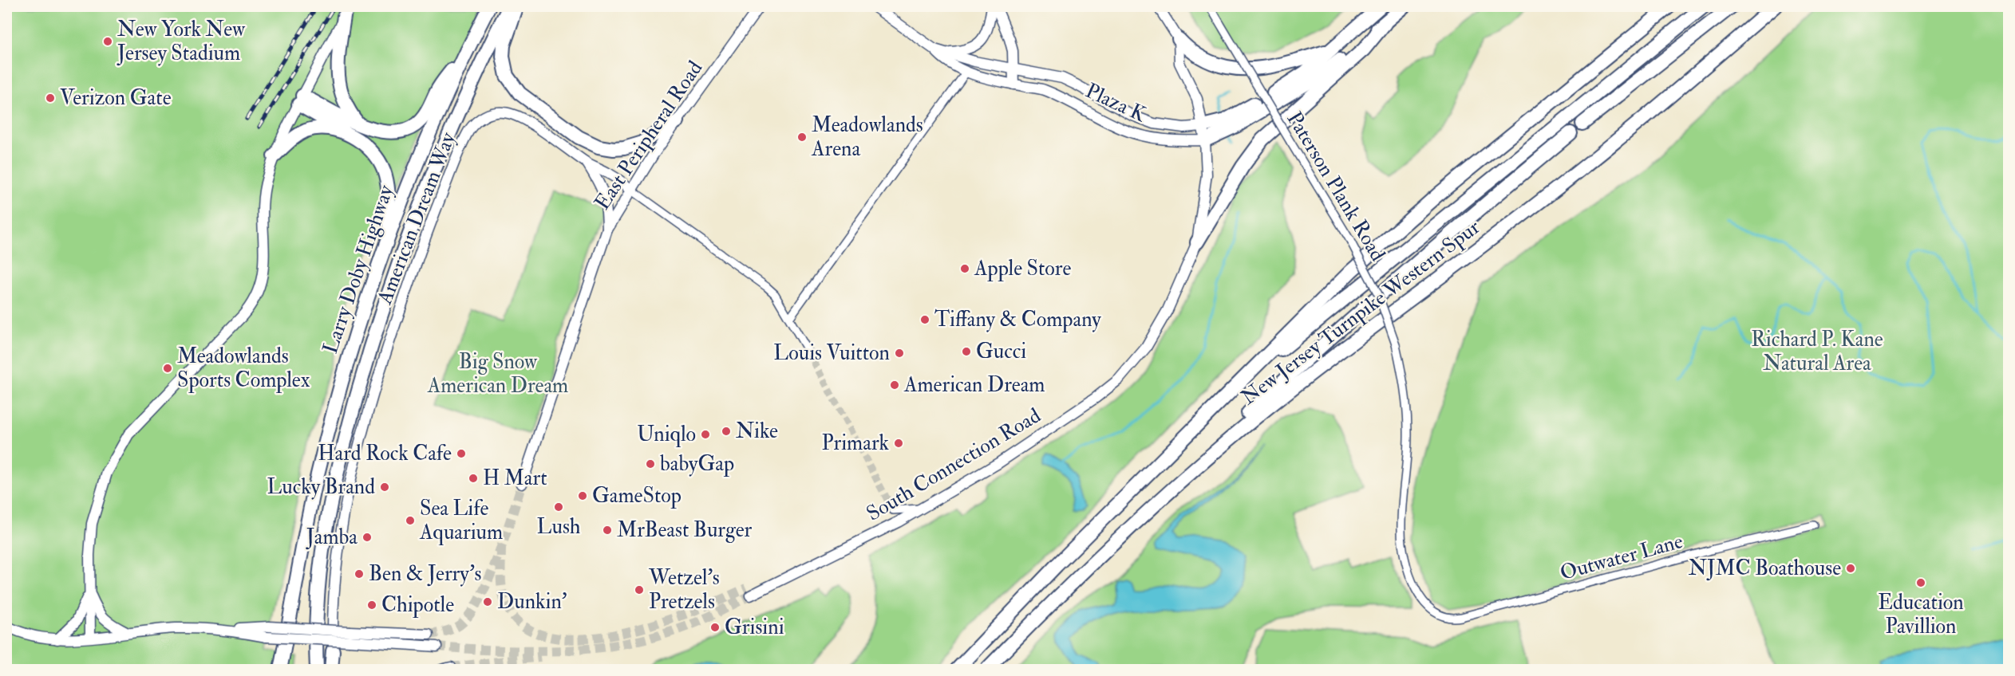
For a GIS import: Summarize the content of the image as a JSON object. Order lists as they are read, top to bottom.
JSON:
{
  "streets": {
    "highway": ["Larry Doby Highway", "New Jersey Turnpike Western Spur"],
    "street": [
      "Plaza K",
      "East Peripheral Road",
      "Paterson Plank Road",
      "American Dream Way",
      "South Connection Road",
      "Outwater Lane"
    ]
  },
  "crossings": [
    ["Plaza K", "South Connection Road"],
    ["East Peripheral Road", "American Dream Way"],
    ["Paterson Plank Road", "Outwater Lane"]
  ],
  "parks": ["Richard P. Kane Natural Area", "Big Snow American Dream"],
  "places": [
    "New York New Jersey Stadium",
    "Verizon Gate",
    "Meadowlands Arena",
    "Apple Store",
    "Tiffany & Company",
    "Gucci",
    "Louis Vuitton",
    "Meadowlands Sports Complex",
    "American Dream",
    "Nike",
    "Uniqlo",
    "Primark",
    "Hard Rock Cafe",
    "babyGap",
    "H Mart",
    "Lucky Brand",
    "GameStop",
    "Lush",
    "Sea Life Aquarium",
    "MrBeast Burger",
    "Jamba",
    "NJMC Boathouse",
    "Ben & Jerry's",
    "Education Pavillion",
    "Wetzel's Pretzels",
    "Dunkin'",
    "Chipotle",
    "Grisini"
  ]
}
